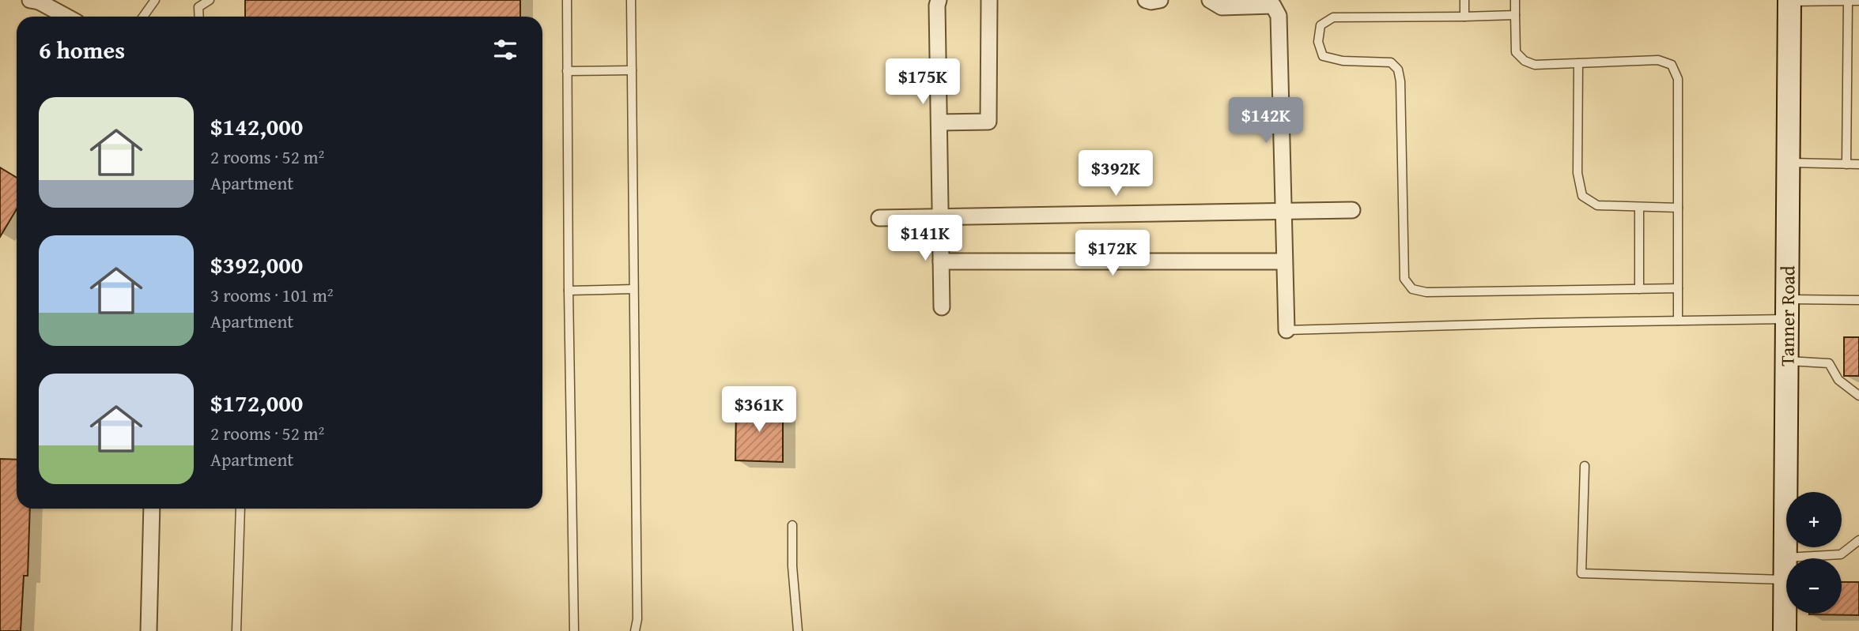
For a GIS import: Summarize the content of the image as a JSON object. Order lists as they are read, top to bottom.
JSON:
{
  "streets": {
    "main road": ["Tanner Road"]
  },
  "page": {
    "heading": "6 homes",
    "price": [
      "$175K",
      "$142K",
      "$392K",
      "$141K",
      "$172K",
      "$361K"
    ],
    "list": [
      {
        "name": "$142,000",
        "note": "2 rooms · 52 m² · Apartment"
      },
      {
        "name": "$392,000",
        "note": "3 rooms · 101 m² · Apartment"
      },
      {
        "name": "$172,000",
        "note": "2 rooms · 52 m² · Apartment"
      }
    ],
    "map_buttons": ["+", "−"]
  }
}
